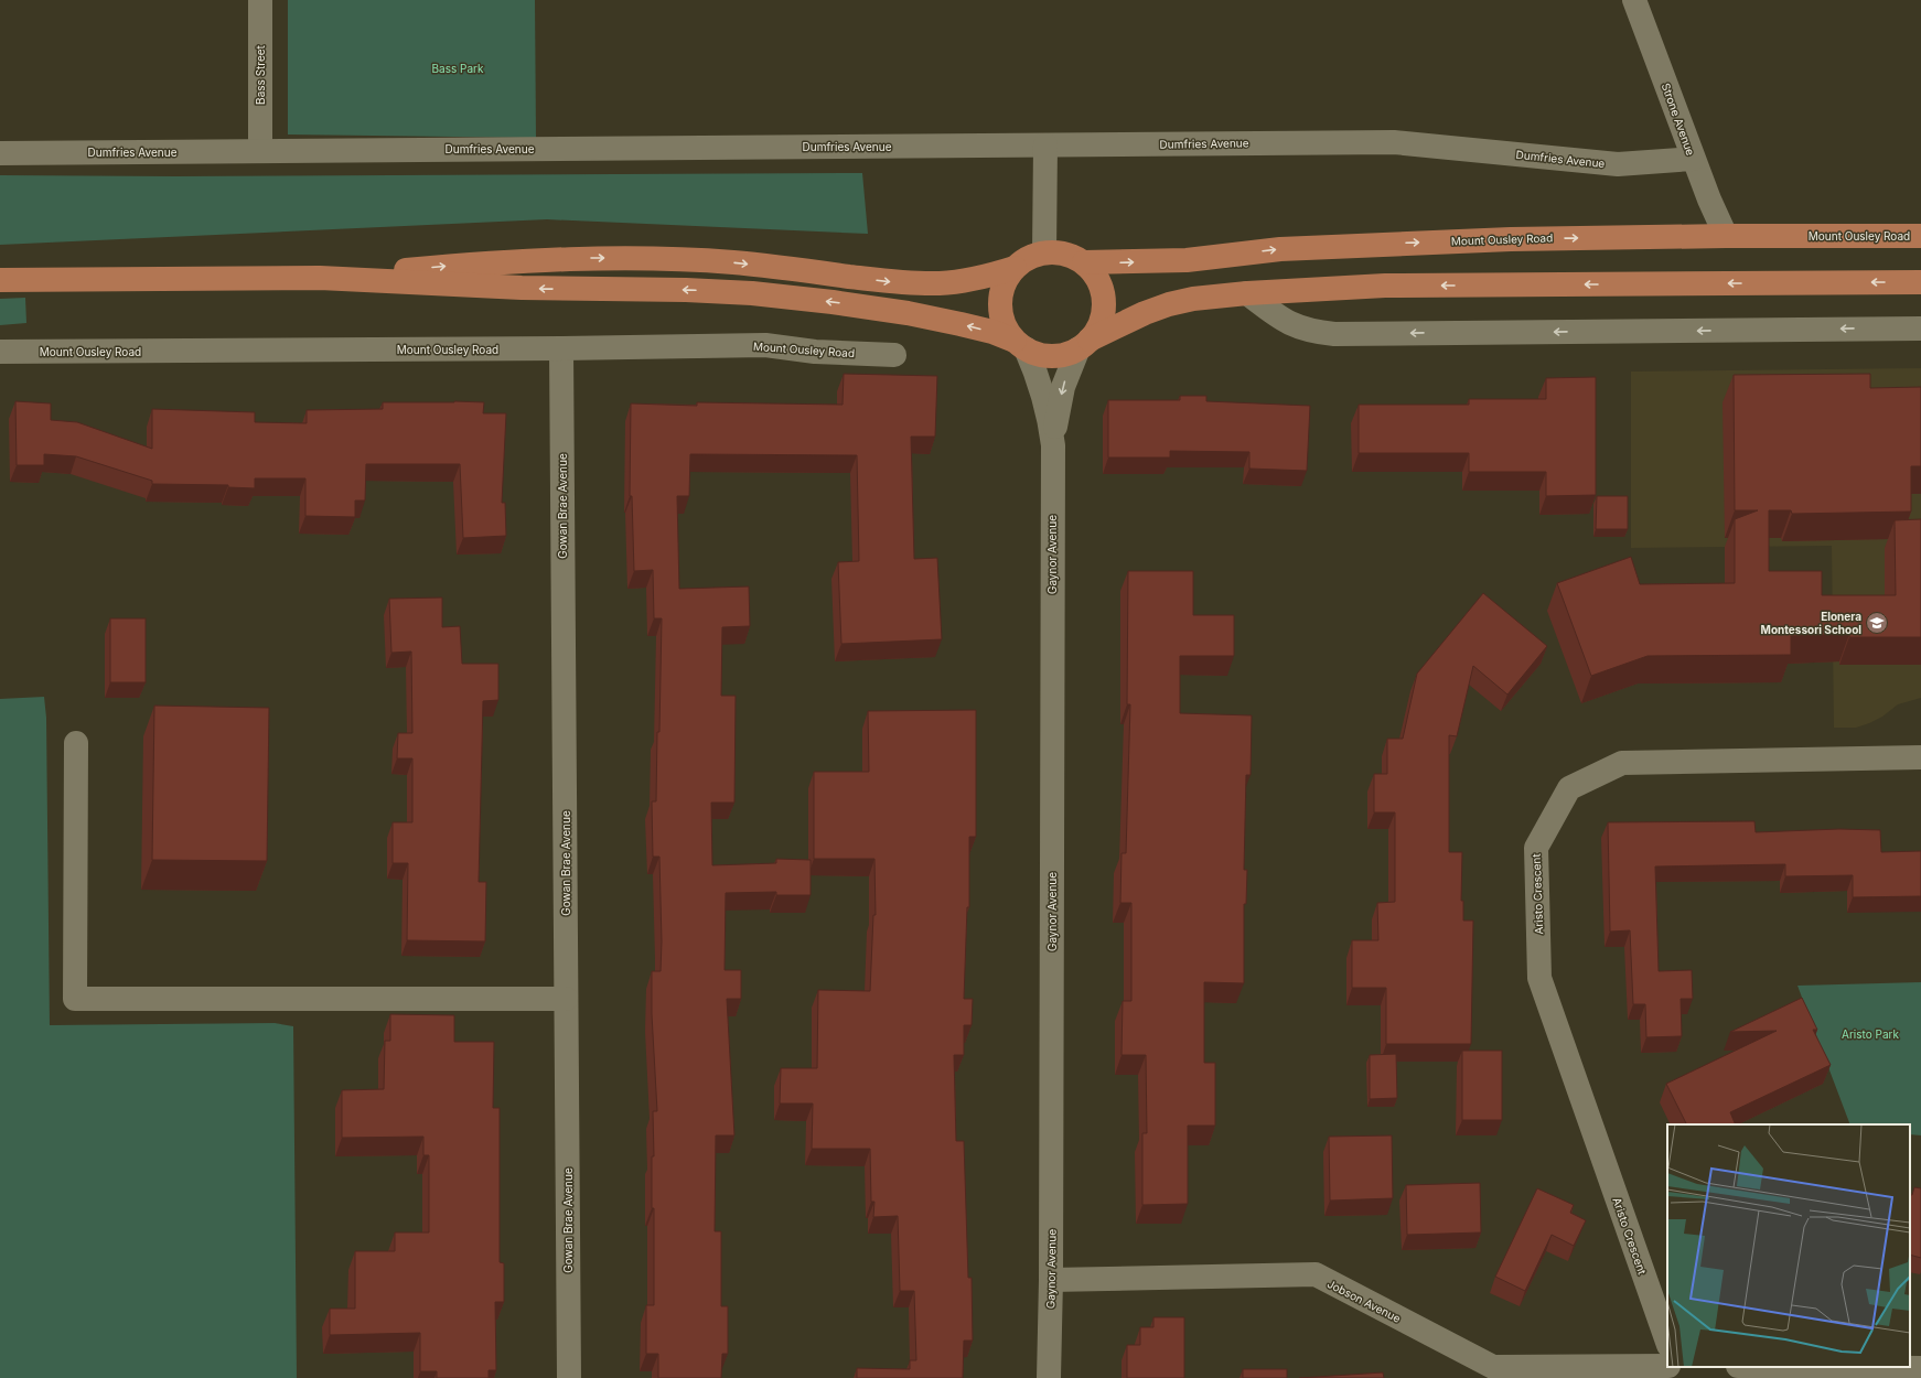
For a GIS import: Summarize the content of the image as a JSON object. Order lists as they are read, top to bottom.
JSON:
{
  "streets": {
    "main road": ["Mount Ousley Road"],
    "street": [
      "Bass Street",
      "Strone Avenue",
      "Dumfries Avenue",
      "Gowan Brae Avenue",
      "Gaynor Avenue",
      "Aristo Crescent",
      "Jobson Avenue"
    ]
  },
  "crossings": [
    ["Bass Street", "Dumfries Avenue"],
    ["Strone Avenue", "Dumfries Avenue"],
    ["Strone Avenue", "Mount Ousley Road"],
    ["Mount Ousley Road", "Gowan Brae Avenue"],
    ["Mount Ousley Road", "Gaynor Avenue"],
    ["Gaynor Avenue", "Jobson Avenue"]
  ],
  "parks": ["Bass Park", "Aristo Park"],
  "places": {
    "school or university": ["Elonera Montessori School"]
  }
}
